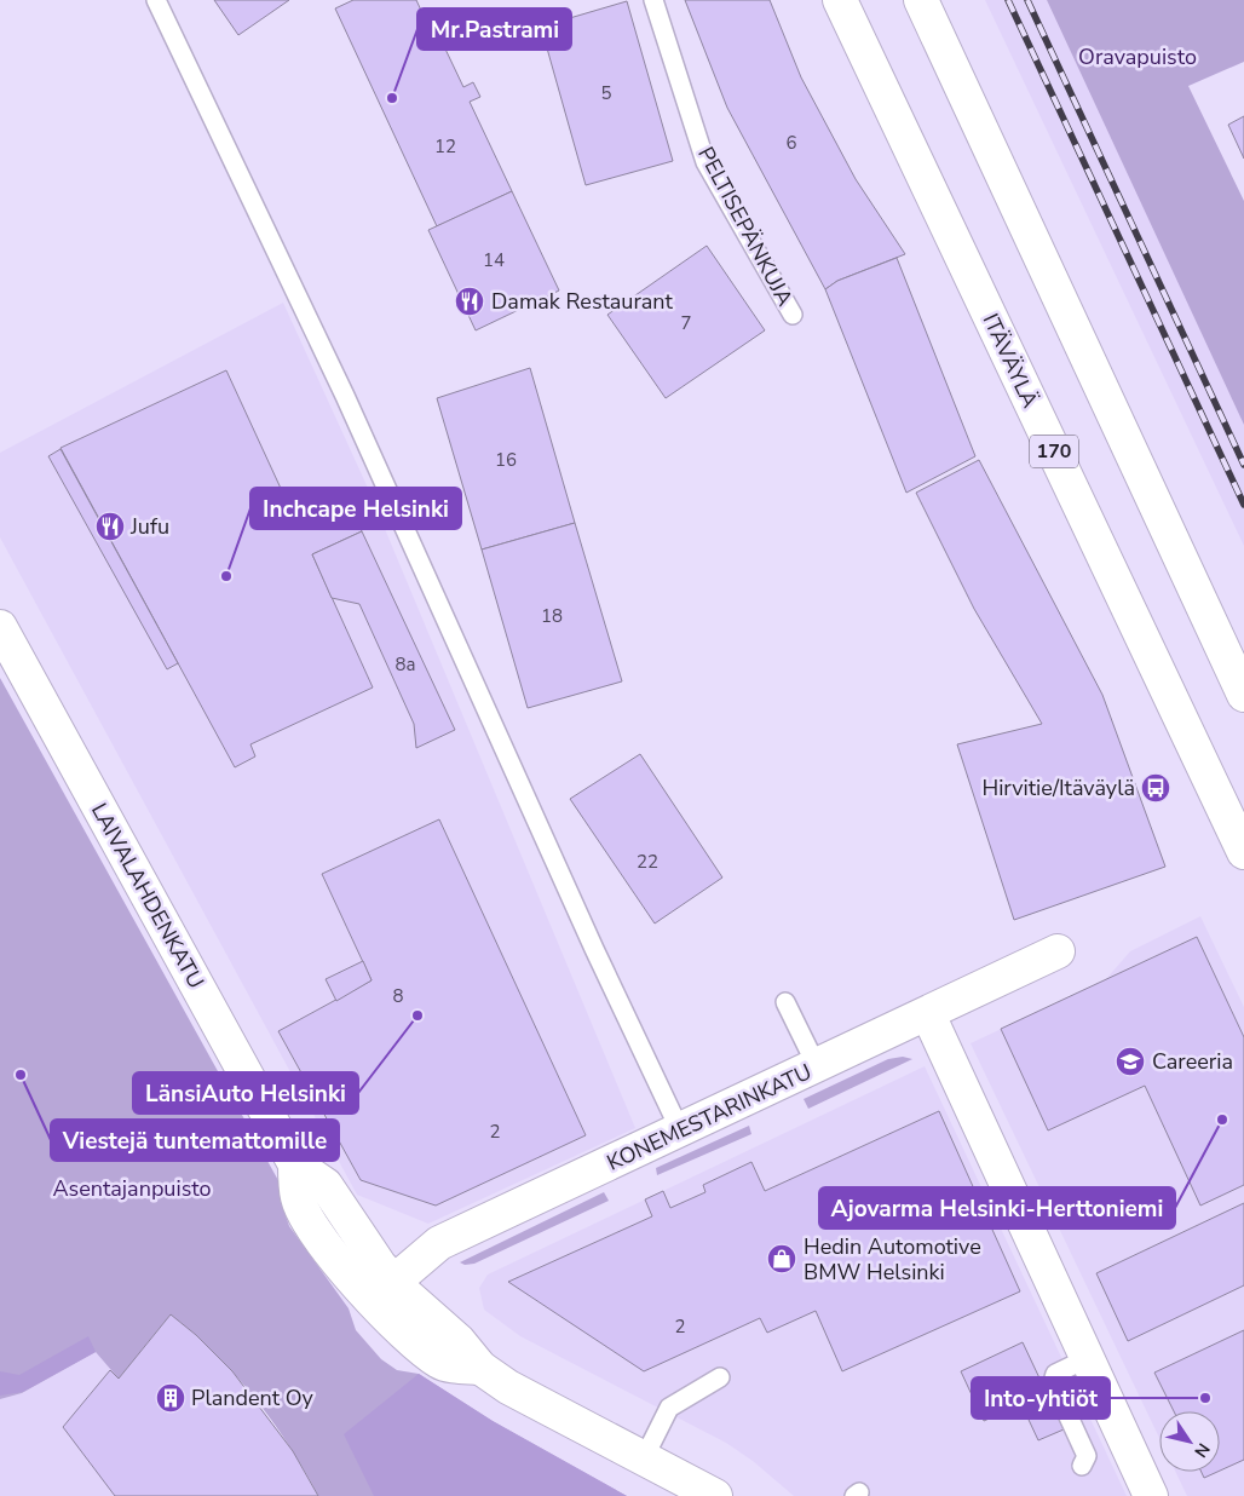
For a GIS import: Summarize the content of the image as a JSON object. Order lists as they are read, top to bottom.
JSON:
{
  "streets": {
    "main road": [
      "ITÄVÄYLÄ",
      "170",
      "LAIVALAHDENKATU",
      "KONEMESTARINKATU"
    ],
    "lane": ["PELTISEPÄNKUJA"]
  },
  "crossings": [
    ["LAIVALAHDENKATU", "KONEMESTARINKATU"]
  ],
  "parks": ["Oravapuisto", "Asentajanpuisto"],
  "places": {
    "other": [
      "Mr.Pastrami",
      "Inchcape Helsinki",
      "LänsiAuto Helsinki",
      "Viestejä tuntemattomille",
      "Ajovarma Helsinki-Herttoniemi",
      "Into-yhtiöt"
    ],
    "restaurant": ["Damak Restaurant", "Jufu"],
    "bus stop": ["Hirvitie/Itäväylä"],
    "school or university": ["Careeria"],
    "shop": ["Hedin Automotive BMW Helsinki"],
    "building": ["Plandent Oy"]
  },
  "house_numbers": [
    "5",
    "6",
    "12",
    "14",
    "7",
    "16",
    "18",
    "8a",
    "22",
    "8",
    "2",
    "2"
  ],
  "north": "bottom right"
}
